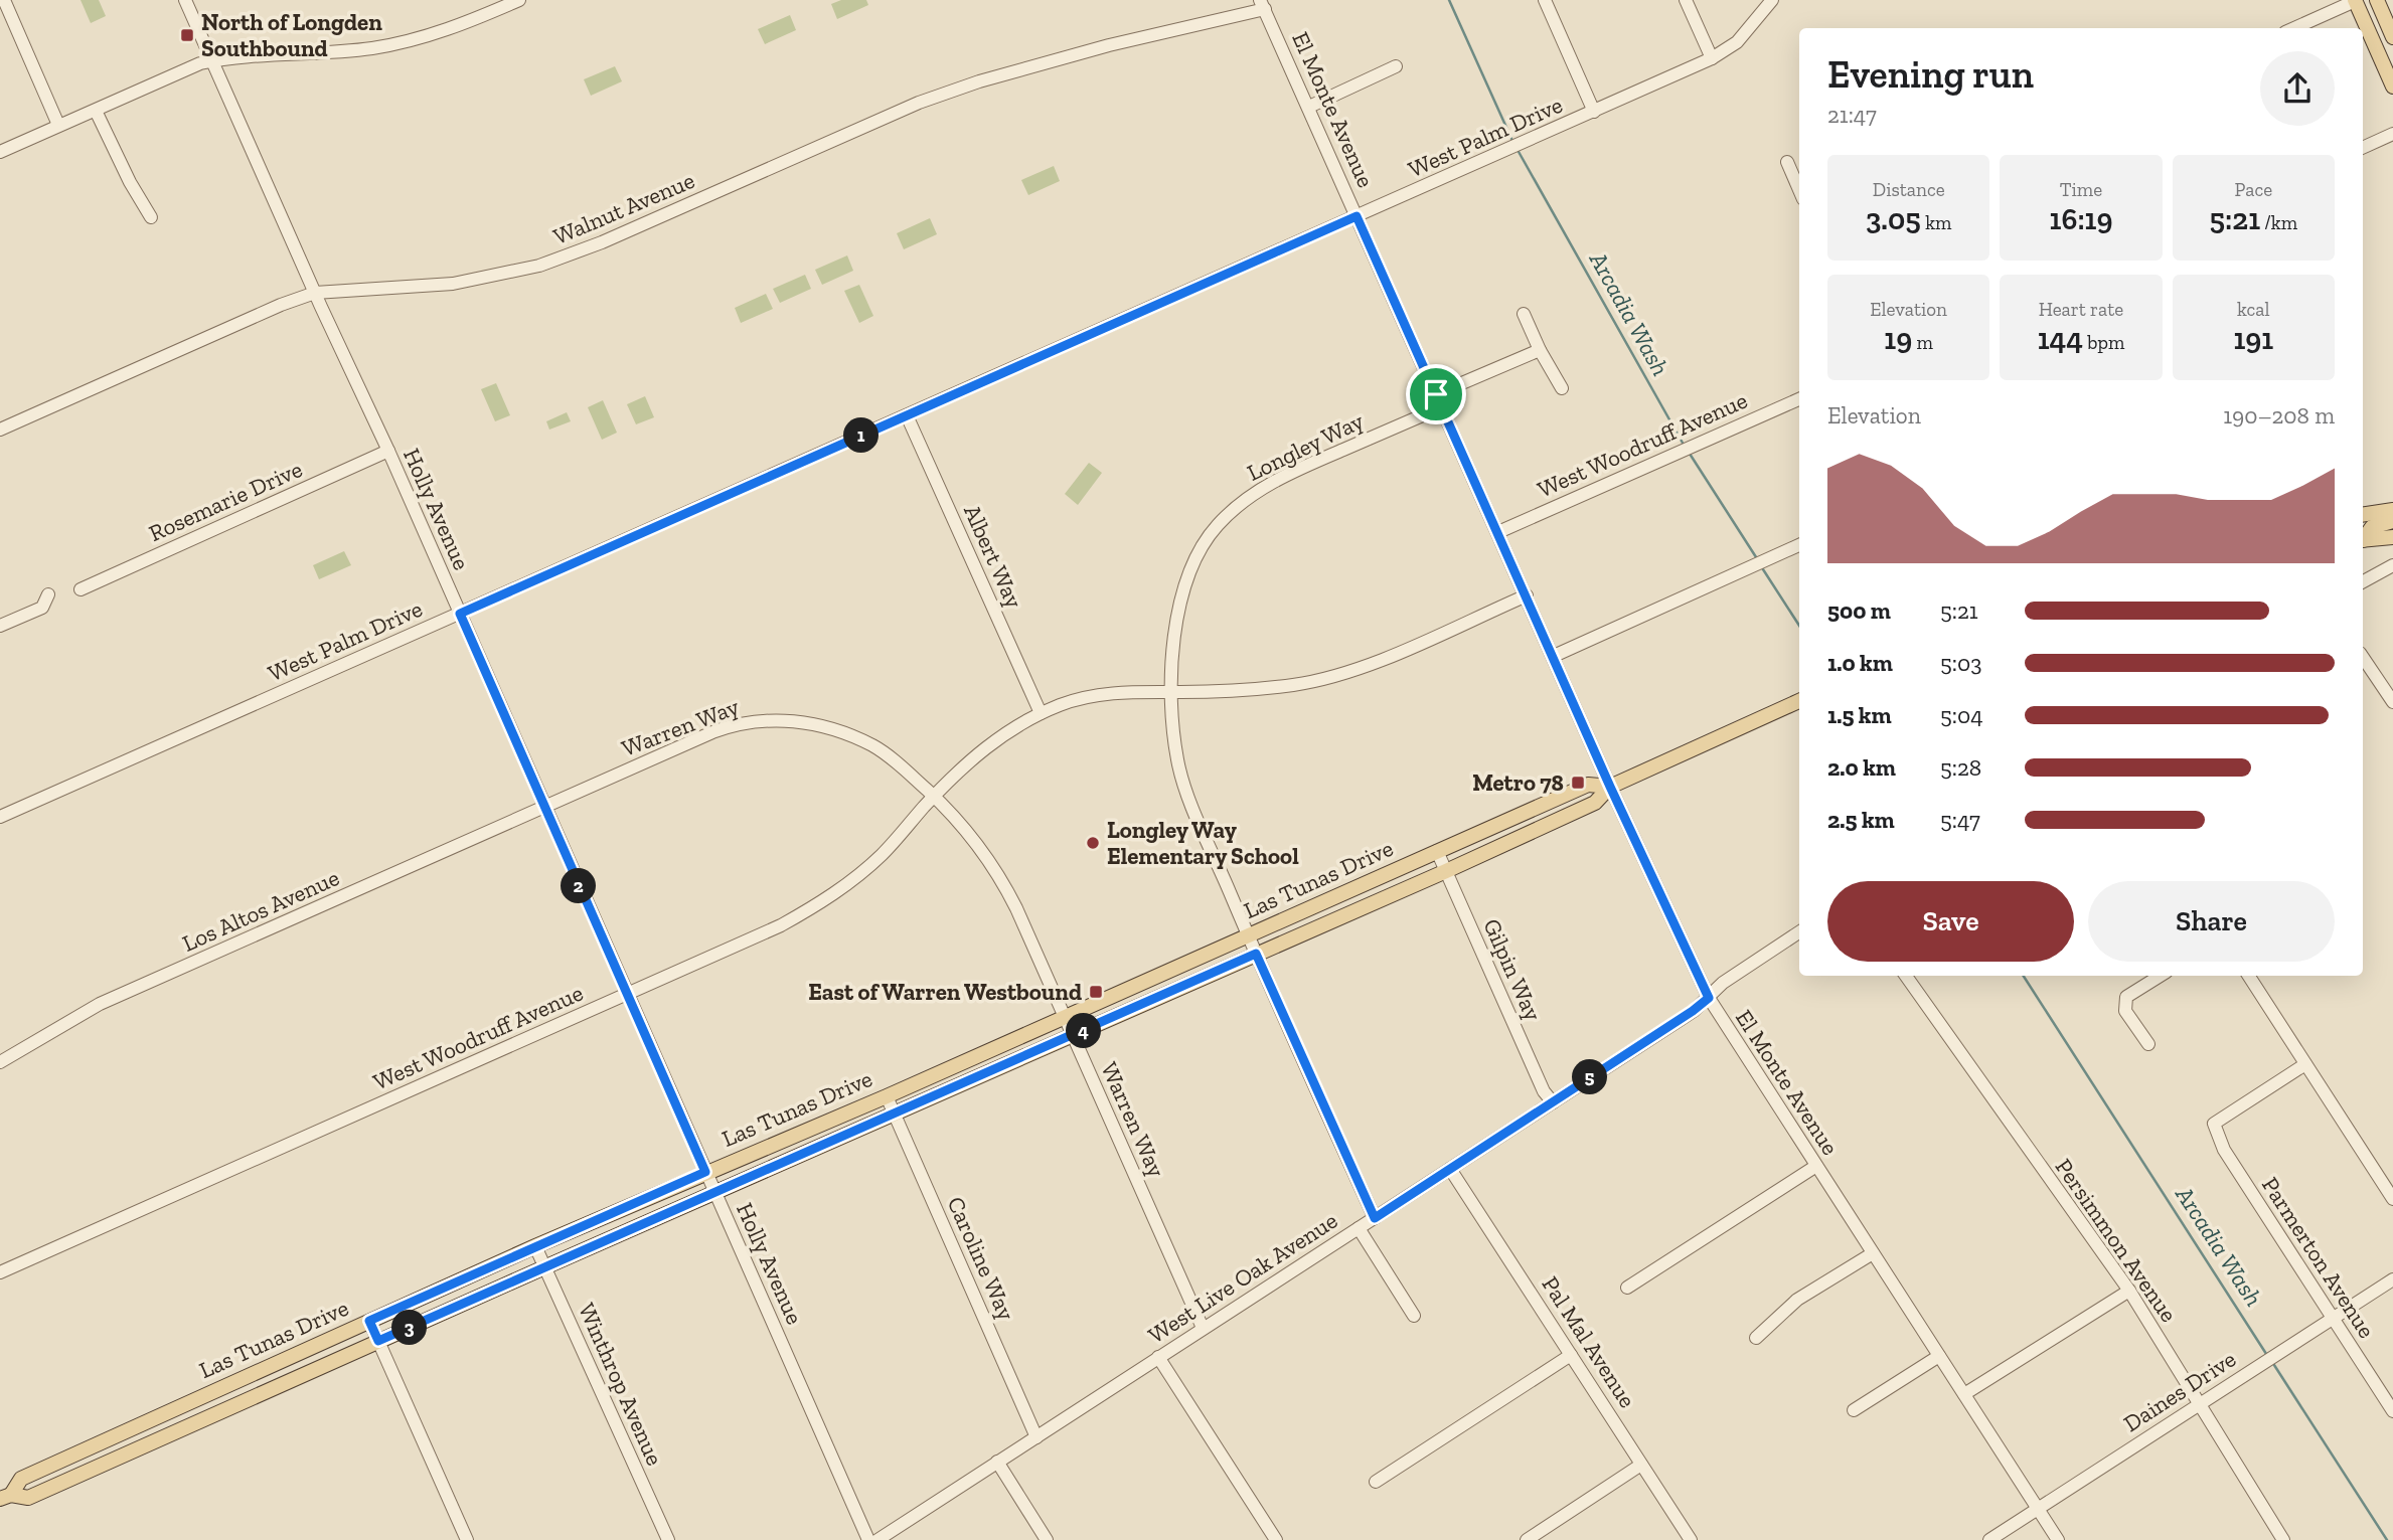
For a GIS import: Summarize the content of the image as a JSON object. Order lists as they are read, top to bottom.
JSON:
{
  "streets": {
    "main road": ["Las Tunas Drive"],
    "street": [
      "El Monte Avenue",
      "West Palm Drive",
      "Walnut Avenue",
      "West Woodruff Avenue",
      "Longley Way",
      "Rosemarie Drive",
      "Holly Avenue",
      "Albert Way",
      "Warren Way",
      "Los Altos Avenue",
      "Gilpin Way",
      "Persimmon Avenue",
      "Parmerton Avenue",
      "Caroline Way",
      "West Live Oak Avenue",
      "Pal Mal Avenue",
      "Winthrop Avenue",
      "Daines Drive"
    ]
  },
  "crossings": [
    ["El Monte Avenue", "West Palm Drive"],
    ["El Monte Avenue", "Walnut Avenue"],
    ["El Monte Avenue", "West Woodruff Avenue"],
    ["El Monte Avenue", "Longley Way"],
    ["El Monte Avenue", "Las Tunas Drive"],
    ["El Monte Avenue", "West Live Oak Avenue"],
    ["El Monte Avenue", "Daines Drive"],
    ["West Palm Drive", "Holly Avenue"],
    ["West Palm Drive", "Albert Way"],
    ["Walnut Avenue", "Holly Avenue"],
    ["West Woodruff Avenue", "Longley Way"],
    ["West Woodruff Avenue", "Holly Avenue"],
    ["West Woodruff Avenue", "Albert Way"],
    ["West Woodruff Avenue", "Warren Way"],
    ["Longley Way", "Las Tunas Drive"],
    ["Longley Way", "West Live Oak Avenue"],
    ["Rosemarie Drive", "Holly Avenue"],
    ["Holly Avenue", "Warren Way"],
    ["Holly Avenue", "Las Tunas Drive"],
    ["Holly Avenue", "Los Altos Avenue"],
    ["Warren Way", "Las Tunas Drive"],
    ["Warren Way", "Los Altos Avenue"],
    ["Warren Way", "West Live Oak Avenue"],
    ["Las Tunas Drive", "Gilpin Way"],
    ["Las Tunas Drive", "Caroline Way"],
    ["Las Tunas Drive", "Winthrop Avenue"],
    ["Gilpin Way", "West Live Oak Avenue"],
    ["Persimmon Avenue", "Daines Drive"],
    ["Parmerton Avenue", "Daines Drive"],
    ["Caroline Way", "West Live Oak Avenue"],
    ["West Live Oak Avenue", "Pal Mal Avenue"]
  ],
  "water": ["Arcadia Wash"],
  "places": {
    "transit": ["North of Longden Southbound", "Metro 78", "East of Warren Westbound"],
    "other": ["Longley Way Elementary School"]
  },
  "page": {
    "heading": ["Evening run", "21:47"],
    "stats": [
      ["Distance", "3.05 km"],
      ["Time", "16:19"],
      ["Pace", "5:21 /km"],
      ["Elevation", "19 m"],
      ["Heart rate", "144 bpm"],
      ["kcal", "191"]
    ],
    "chart": ["Elevation", "190–208 m"],
    "pins": [
      "1",
      "2",
      "4",
      "5",
      "3"
    ],
    "list": [
      {
        "name": "500 m",
        "note": "5:21"
      },
      {
        "name": "1.0 km",
        "note": "5:03"
      },
      {
        "name": "1.5 km",
        "note": "5:04"
      },
      {
        "name": "2.0 km",
        "note": "5:28"
      },
      {
        "name": "2.5 km",
        "note": "5:47"
      }
    ],
    "buttons": ["Save", "Share"]
  }
}
